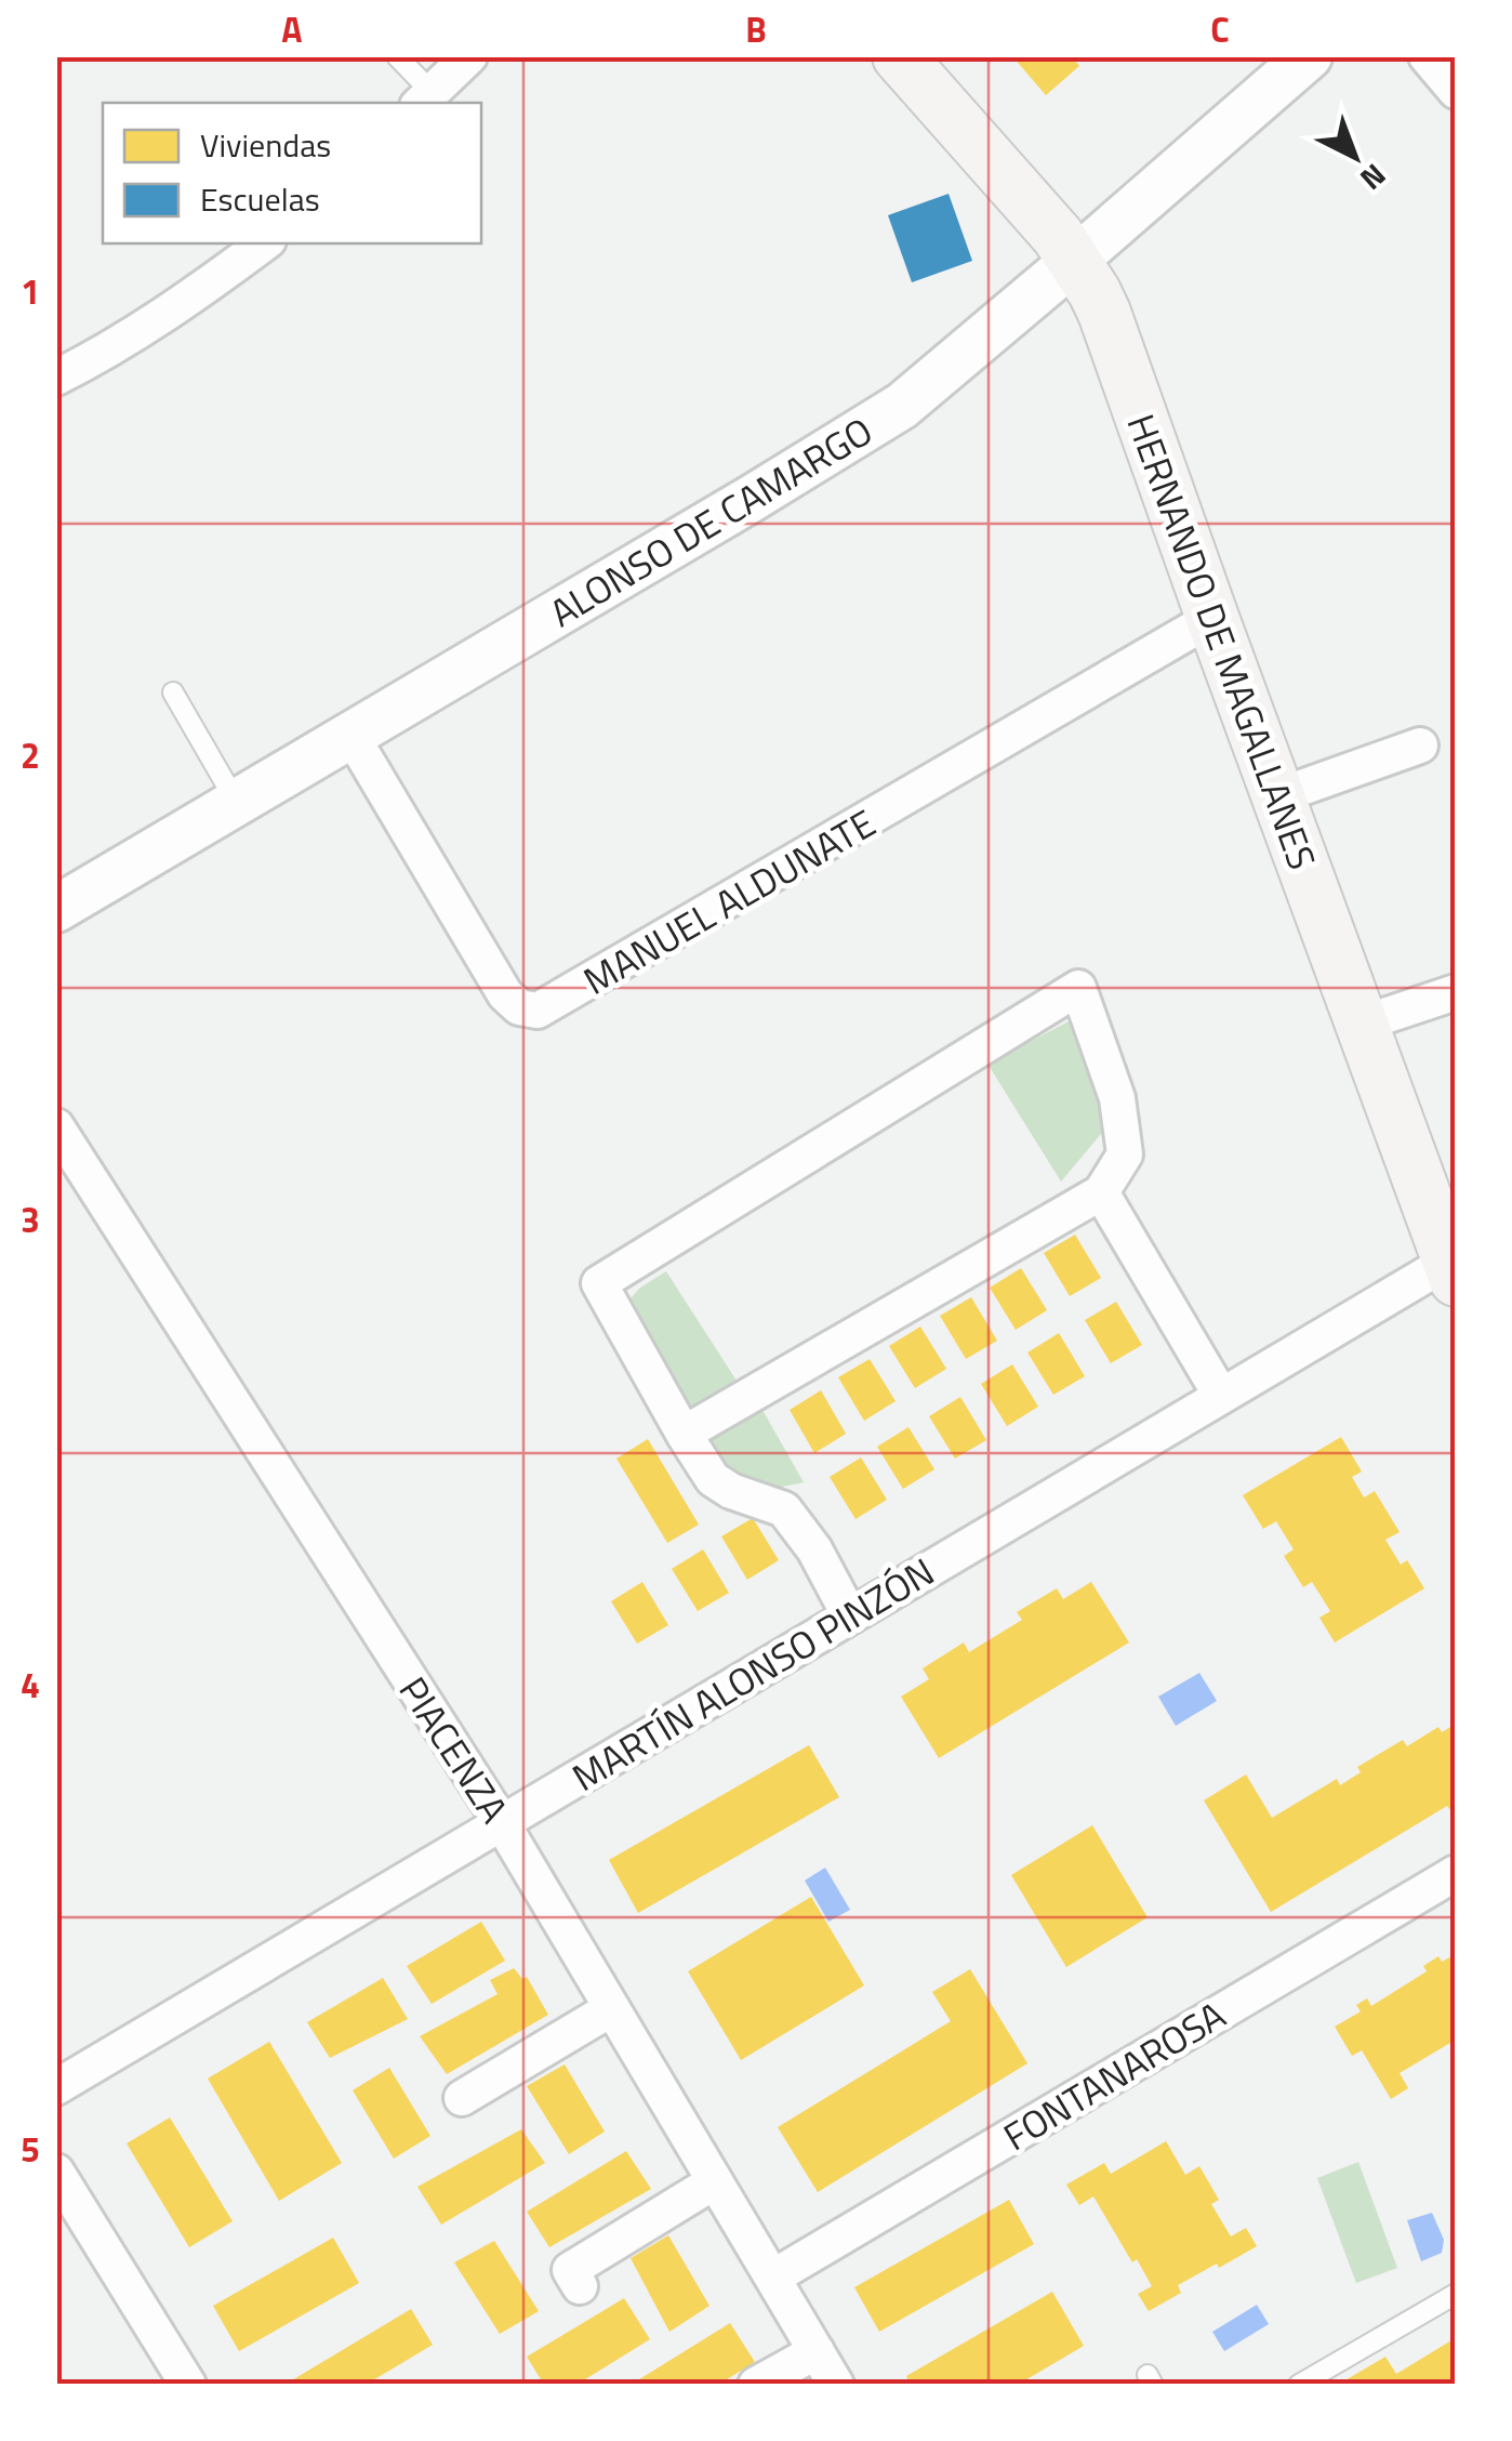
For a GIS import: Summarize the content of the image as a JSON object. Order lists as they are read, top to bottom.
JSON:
{
  "streets": {
    "main road": ["HERNANDO DE MAGALLANES"],
    "street": [
      "ALONSO DE CAMARGO",
      "MANUEL ALDUNATE",
      "MARTÍN ALONSO PINZÓN",
      "PIACENZA",
      "FONTANAROSA"
    ]
  },
  "crossings": [
    ["ALONSO DE CAMARGO", "HERNANDO DE MAGALLANES"],
    ["ALONSO DE CAMARGO", "MANUEL ALDUNATE"],
    ["HERNANDO DE MAGALLANES", "MANUEL ALDUNATE"],
    ["HERNANDO DE MAGALLANES", "MARTÍN ALONSO PINZÓN"],
    ["MARTÍN ALONSO PINZÓN", "PIACENZA"],
    ["PIACENZA", "FONTANAROSA"]
  ],
  "legend": ["Viviendas", "Escuelas"],
  "north": "bottom right",
  "grid": {
    "columns": ["A", "B", "C"],
    "rows": [
      "1",
      "2",
      "3",
      "4",
      "5"
    ]
  }
}
